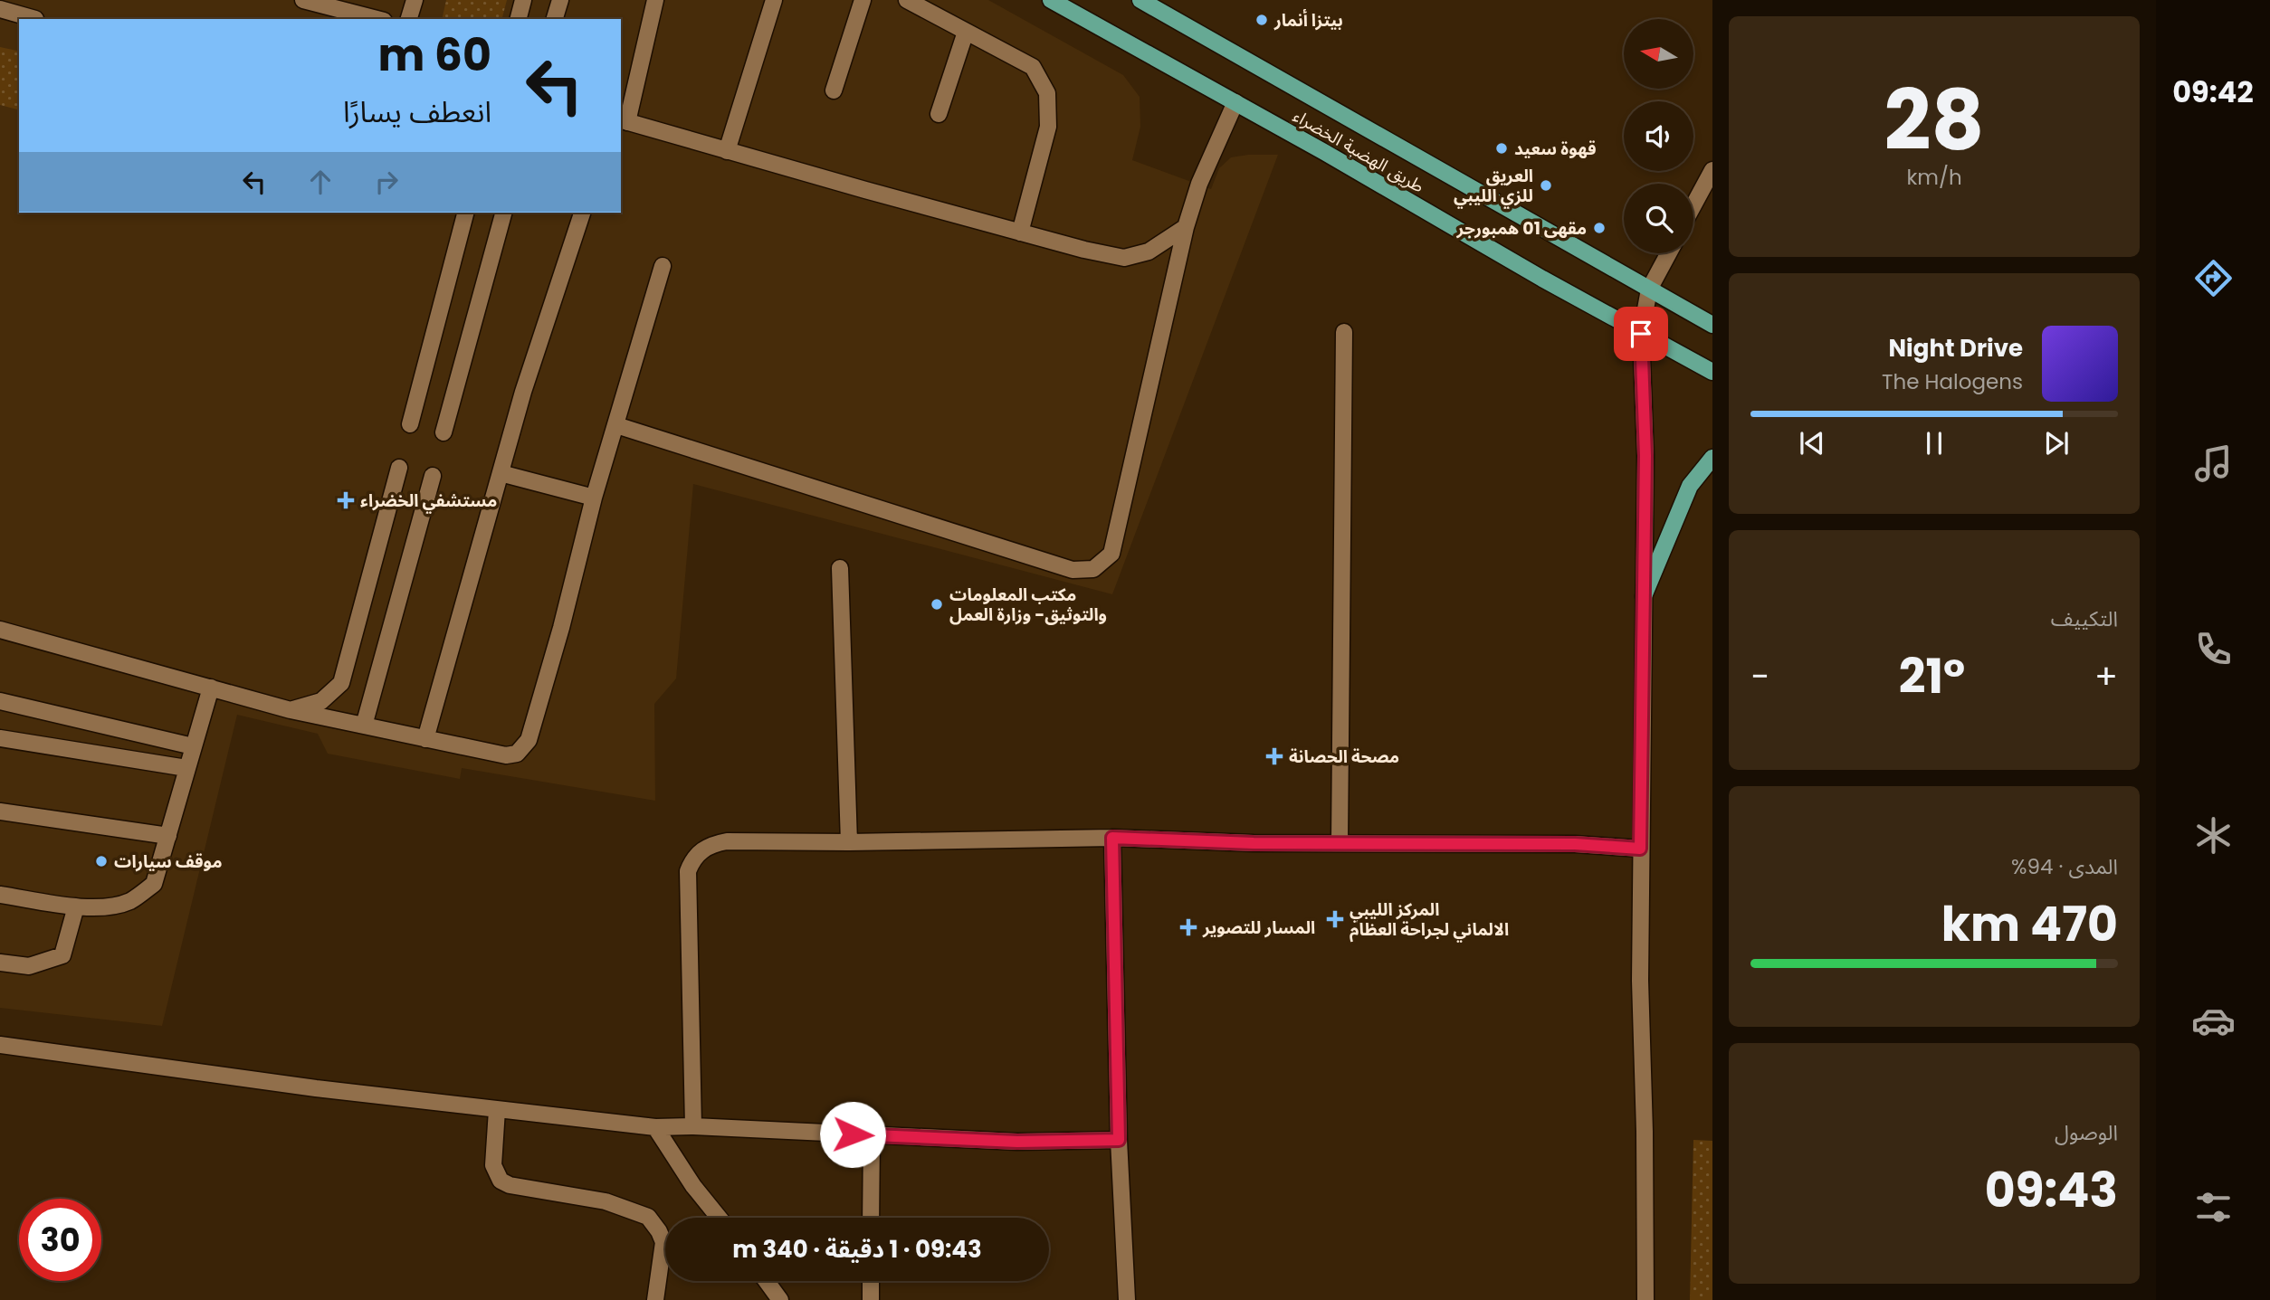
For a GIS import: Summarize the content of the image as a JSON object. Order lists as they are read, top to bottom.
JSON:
{
  "streets": {
    "main road": ["طريق الهضبة الخضراء"]
  },
  "places": {
    "other": [
      "بيتزا أنمار",
      "قهوة سعيد",
      "العريق للزي الليبي",
      "مقهى 01 همبورجر",
      "مكتب المعلومات والتوثيق- وزارة العمل",
      "موقف سيارات"
    ],
    "health": [
      "مستشفي الخضراء",
      "مصحة الحصانة",
      "المركز الليبي الالماني لجراحة العظام",
      "المسار للتصوير"
    ]
  },
  "north": "left",
  "page": {
    "tabs": "09:42",
    "tile": [
      ["28", "km/h"],
      "التكييف",
      ["المدى · 94%", "470 km"],
      ["الوصول", "09:43"]
    ],
    "turn": ["60 m", "انعطف يسارًا"],
    "song": ["Night Drive", "The Halogens"],
    "heat": ["−", "21°", "+"],
    "limit": "30",
    "trip": "09:43 · 1 دقيقة · 340 m"
  }
}
